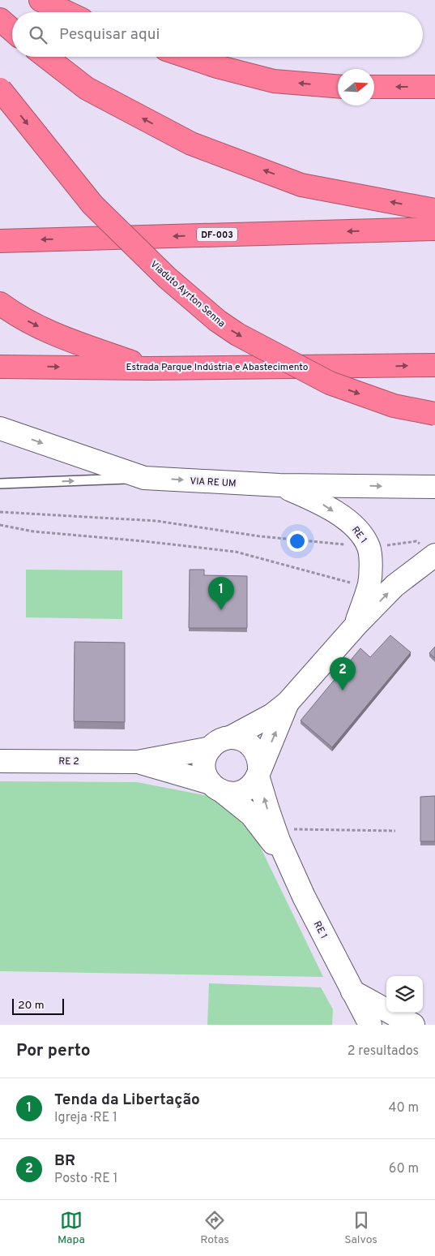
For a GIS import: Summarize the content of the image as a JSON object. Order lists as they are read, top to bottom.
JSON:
{
  "streets": {
    "highway": ["DF-003", "Viaduto Ayrton Senna", "Estrada Parque Indústria e Abastecimento"],
    "street": ["VIA RE UM", "RE 1", "RE 2"]
  },
  "crossings": [
    ["VIA RE UM", "RE 1"],
    ["RE 1", "RE 2"]
  ],
  "one_way": ["VIA RE UM"],
  "scale_bar": "20 m",
  "north": "right",
  "page": {
    "search": "Pesquisar aqui",
    "pins": ["1", "2"],
    "scale": "20 m",
    "heading": ["Por perto", "2 resultados"],
    "list": [
      {
        "mark": "1",
        "name": "Tenda da Libertação",
        "note": "Igreja · RE 1",
        "value": "40 m"
      },
      {
        "mark": "2",
        "name": "BR",
        "note": "Posto · RE 1",
        "value": "60 m"
      }
    ],
    "nav": ["Mapa", "Rotas", "Salvos"]
  }
}
